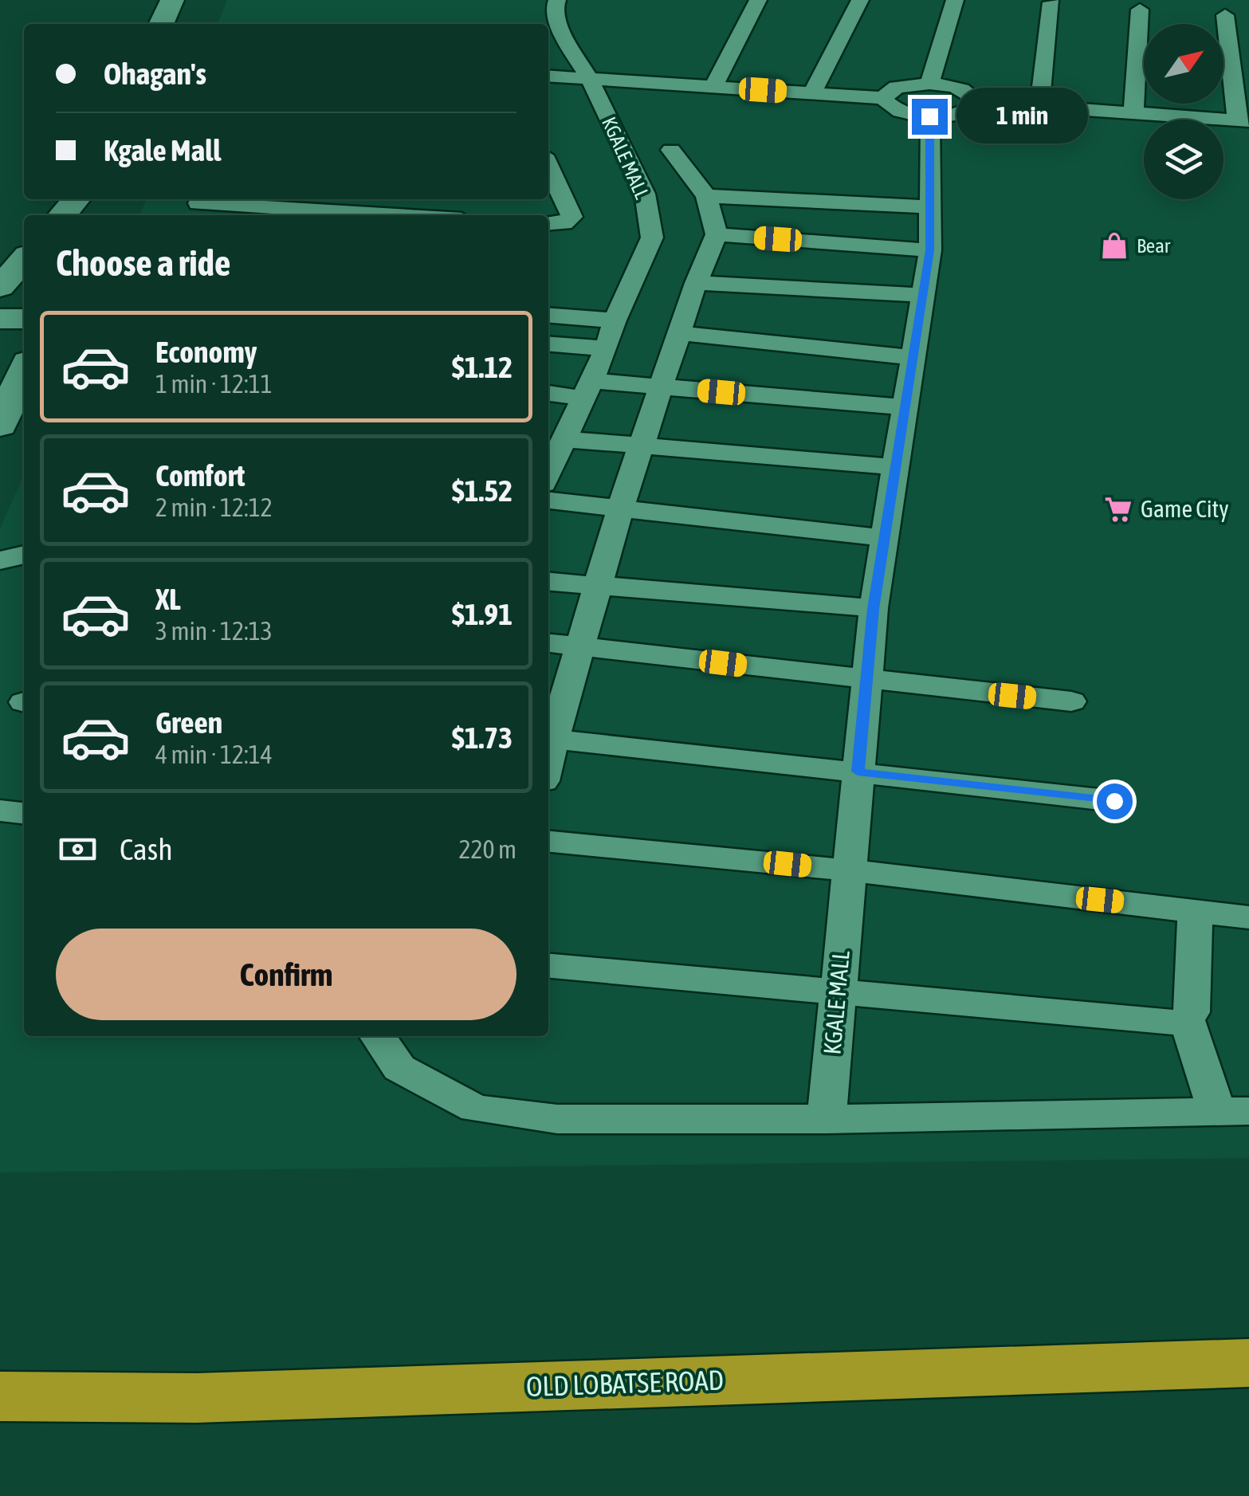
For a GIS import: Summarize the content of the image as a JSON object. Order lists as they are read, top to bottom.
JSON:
{
  "streets": {
    "highway": ["OLD LOBATSE ROAD"],
    "lane": ["KGALE MALL"]
  },
  "places": {
    "shop": ["Bear"],
    "supermarket": ["Game City"]
  },
  "north": "top right",
  "page": {
    "banner": ["Ohagan's", "Kgale Mall"],
    "bubble": "1 min",
    "heading": "Choose a ride",
    "list": [
      {
        "name": "Economy",
        "note": "1 min · 12:11",
        "value": "$1.12"
      },
      {
        "name": "Comfort",
        "note": "2 min · 12:12",
        "value": "$1.52"
      },
      {
        "name": "XL",
        "note": "3 min · 12:13",
        "value": "$1.91"
      },
      {
        "name": "Green",
        "note": "4 min · 12:14",
        "value": "$1.73"
      }
    ],
    "pay": ["Cash", "220 m"],
    "buttons": "Confirm"
  }
}
